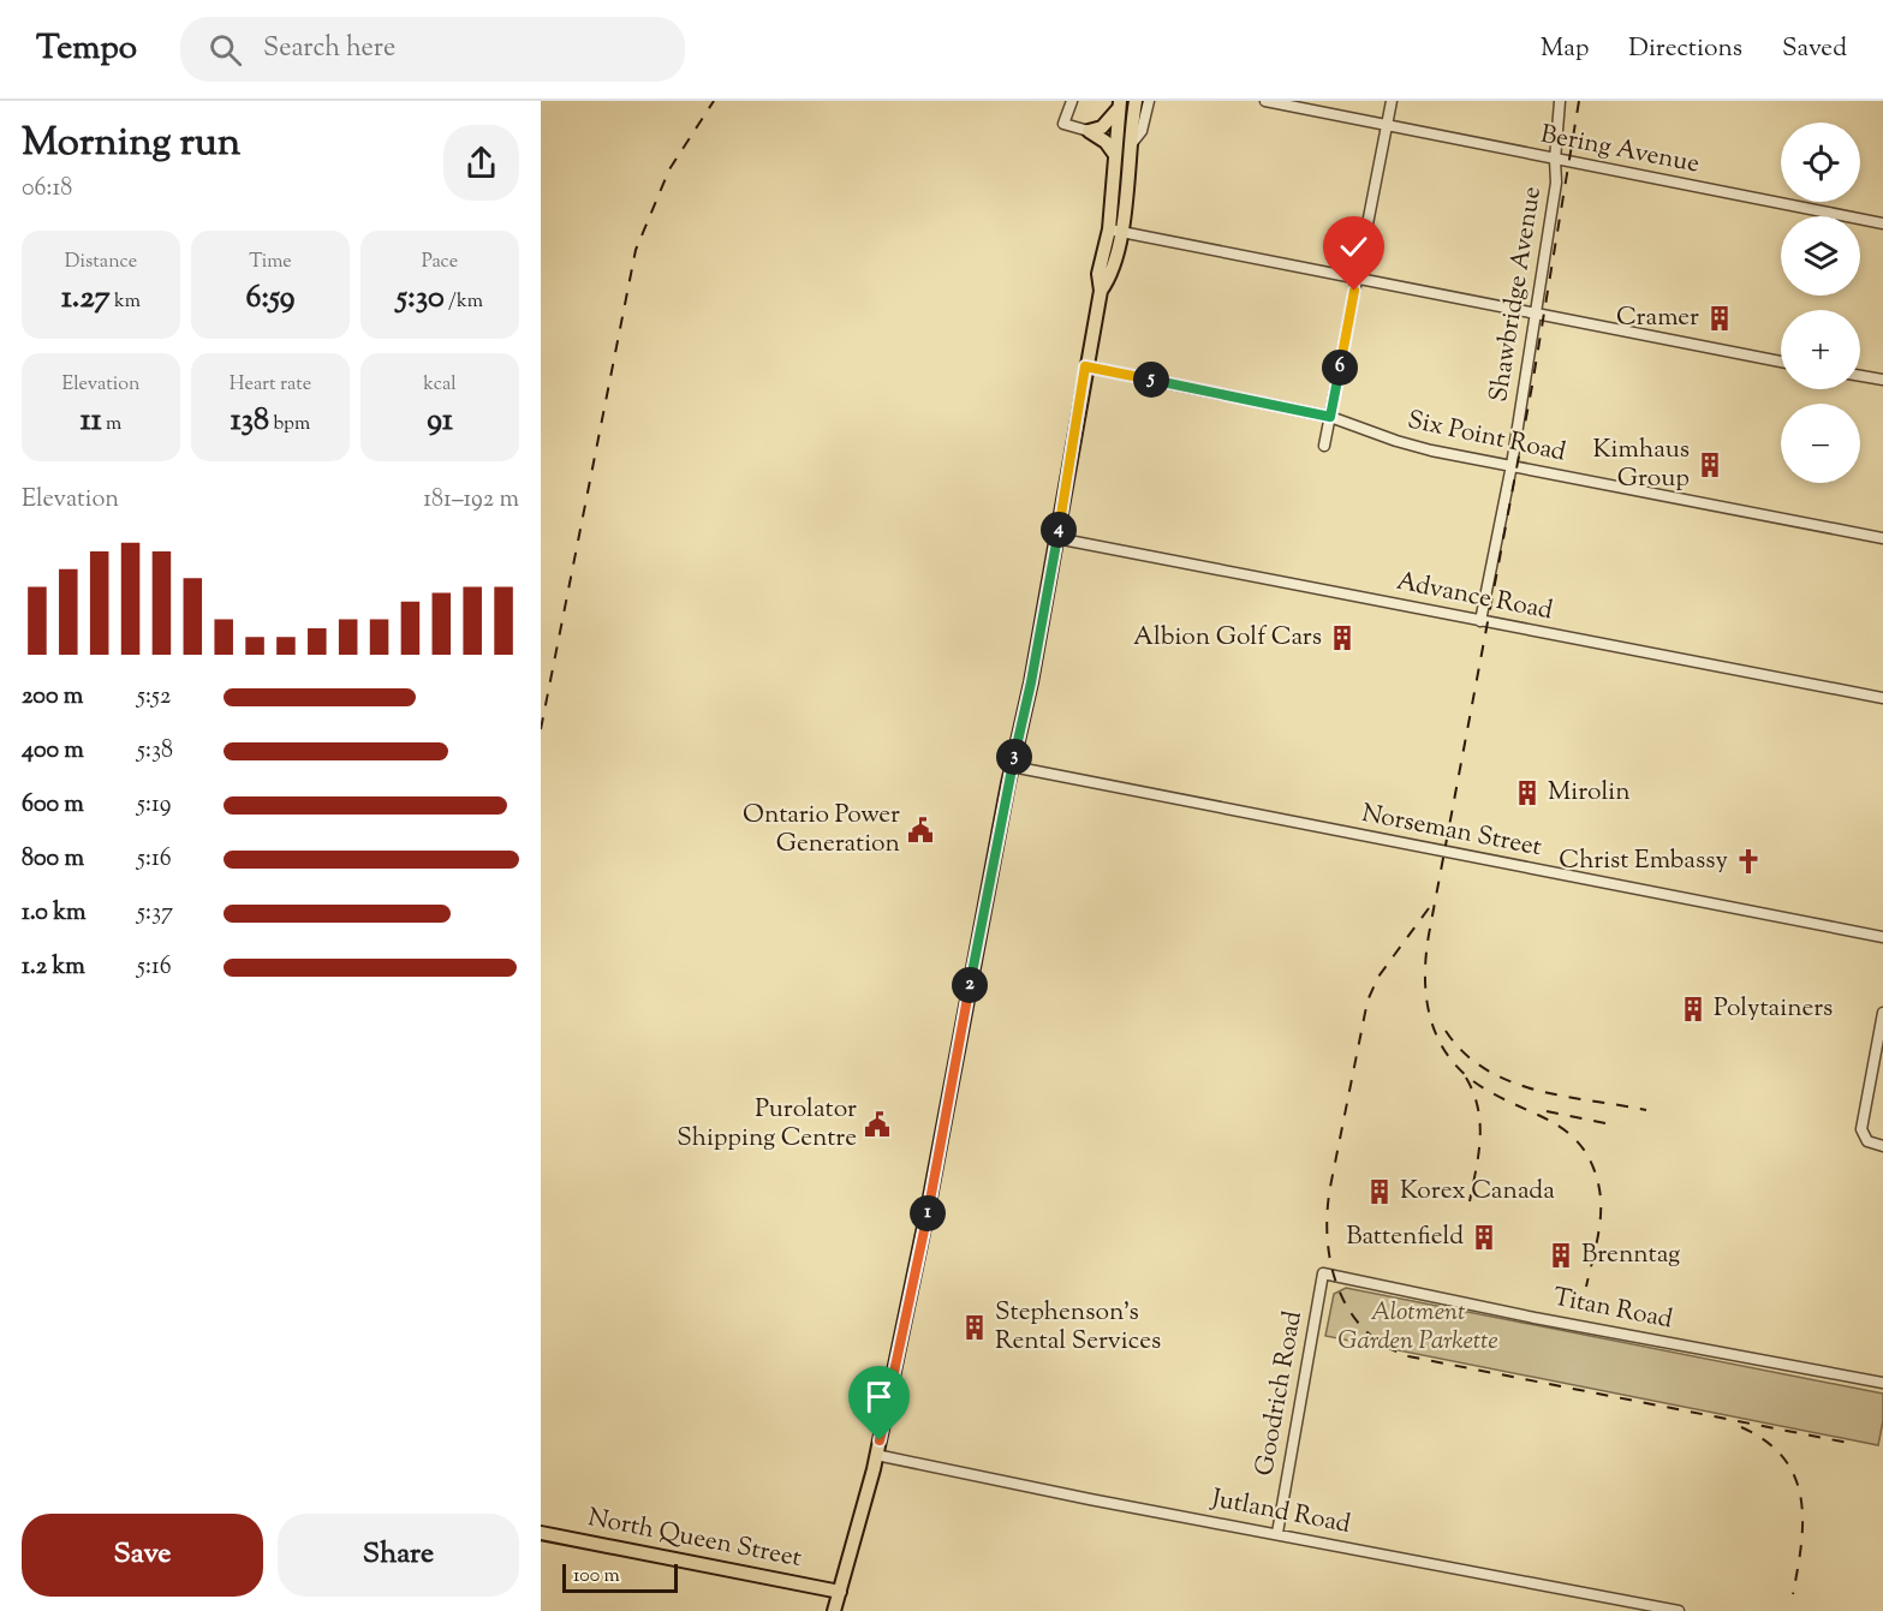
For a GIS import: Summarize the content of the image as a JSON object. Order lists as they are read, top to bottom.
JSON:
{
  "streets": {
    "main road": ["North Queen Street"],
    "street": [
      "Bering Avenue",
      "Shawbridge Avenue",
      "Six Point Road",
      "Advance Road",
      "Norseman Street",
      "Titan Road",
      "Goodrich Road",
      "Jutland Road"
    ]
  },
  "crossings": [
    ["Bering Avenue", "Shawbridge Avenue"],
    ["Shawbridge Avenue", "Six Point Road"],
    ["Shawbridge Avenue", "Advance Road"],
    ["Titan Road", "Goodrich Road"],
    ["Goodrich Road", "Jutland Road"]
  ],
  "parks": ["Alotment Garden Parkette"],
  "places": {
    "building": [
      "Cramer",
      "Kimhaus Group",
      "Albion Golf Cars",
      "Mirolin",
      "Polytainers",
      "Korex Canada",
      "Battenfield",
      "Brenntag",
      "Stephenson's Rental Services"
    ],
    "public building": ["Ontario Power Generation", "Purolator Shipping Centre"],
    "church": ["Christ Embassy"]
  },
  "scale_bar": "100 m",
  "page": {
    "header": "Tempo",
    "search": "Search here",
    "nav": ["Map", "Directions", "Saved"],
    "heading": ["Morning run", "06:18"],
    "map_buttons": ["+", "−"],
    "stats": [
      ["Distance", "1.27 km"],
      ["Time", "6:59"],
      ["Pace", "5:30 /km"],
      ["Elevation", "11 m"],
      ["Heart rate", "138 bpm"],
      ["kcal", "91"]
    ],
    "pins": [
      "6",
      "5",
      "4",
      "3",
      "2",
      "1"
    ],
    "chart": ["Elevation", "181–192 m"],
    "list": [
      {
        "name": "200 m",
        "note": "5:52"
      },
      {
        "name": "400 m",
        "note": "5:38"
      },
      {
        "name": "600 m",
        "note": "5:19"
      },
      {
        "name": "800 m",
        "note": "5:16"
      },
      {
        "name": "1.0 km",
        "note": "5:37"
      },
      {
        "name": "1.2 km",
        "note": "5:16"
      }
    ],
    "buttons": ["Save", "Share"],
    "scale": "100 m"
  }
}
